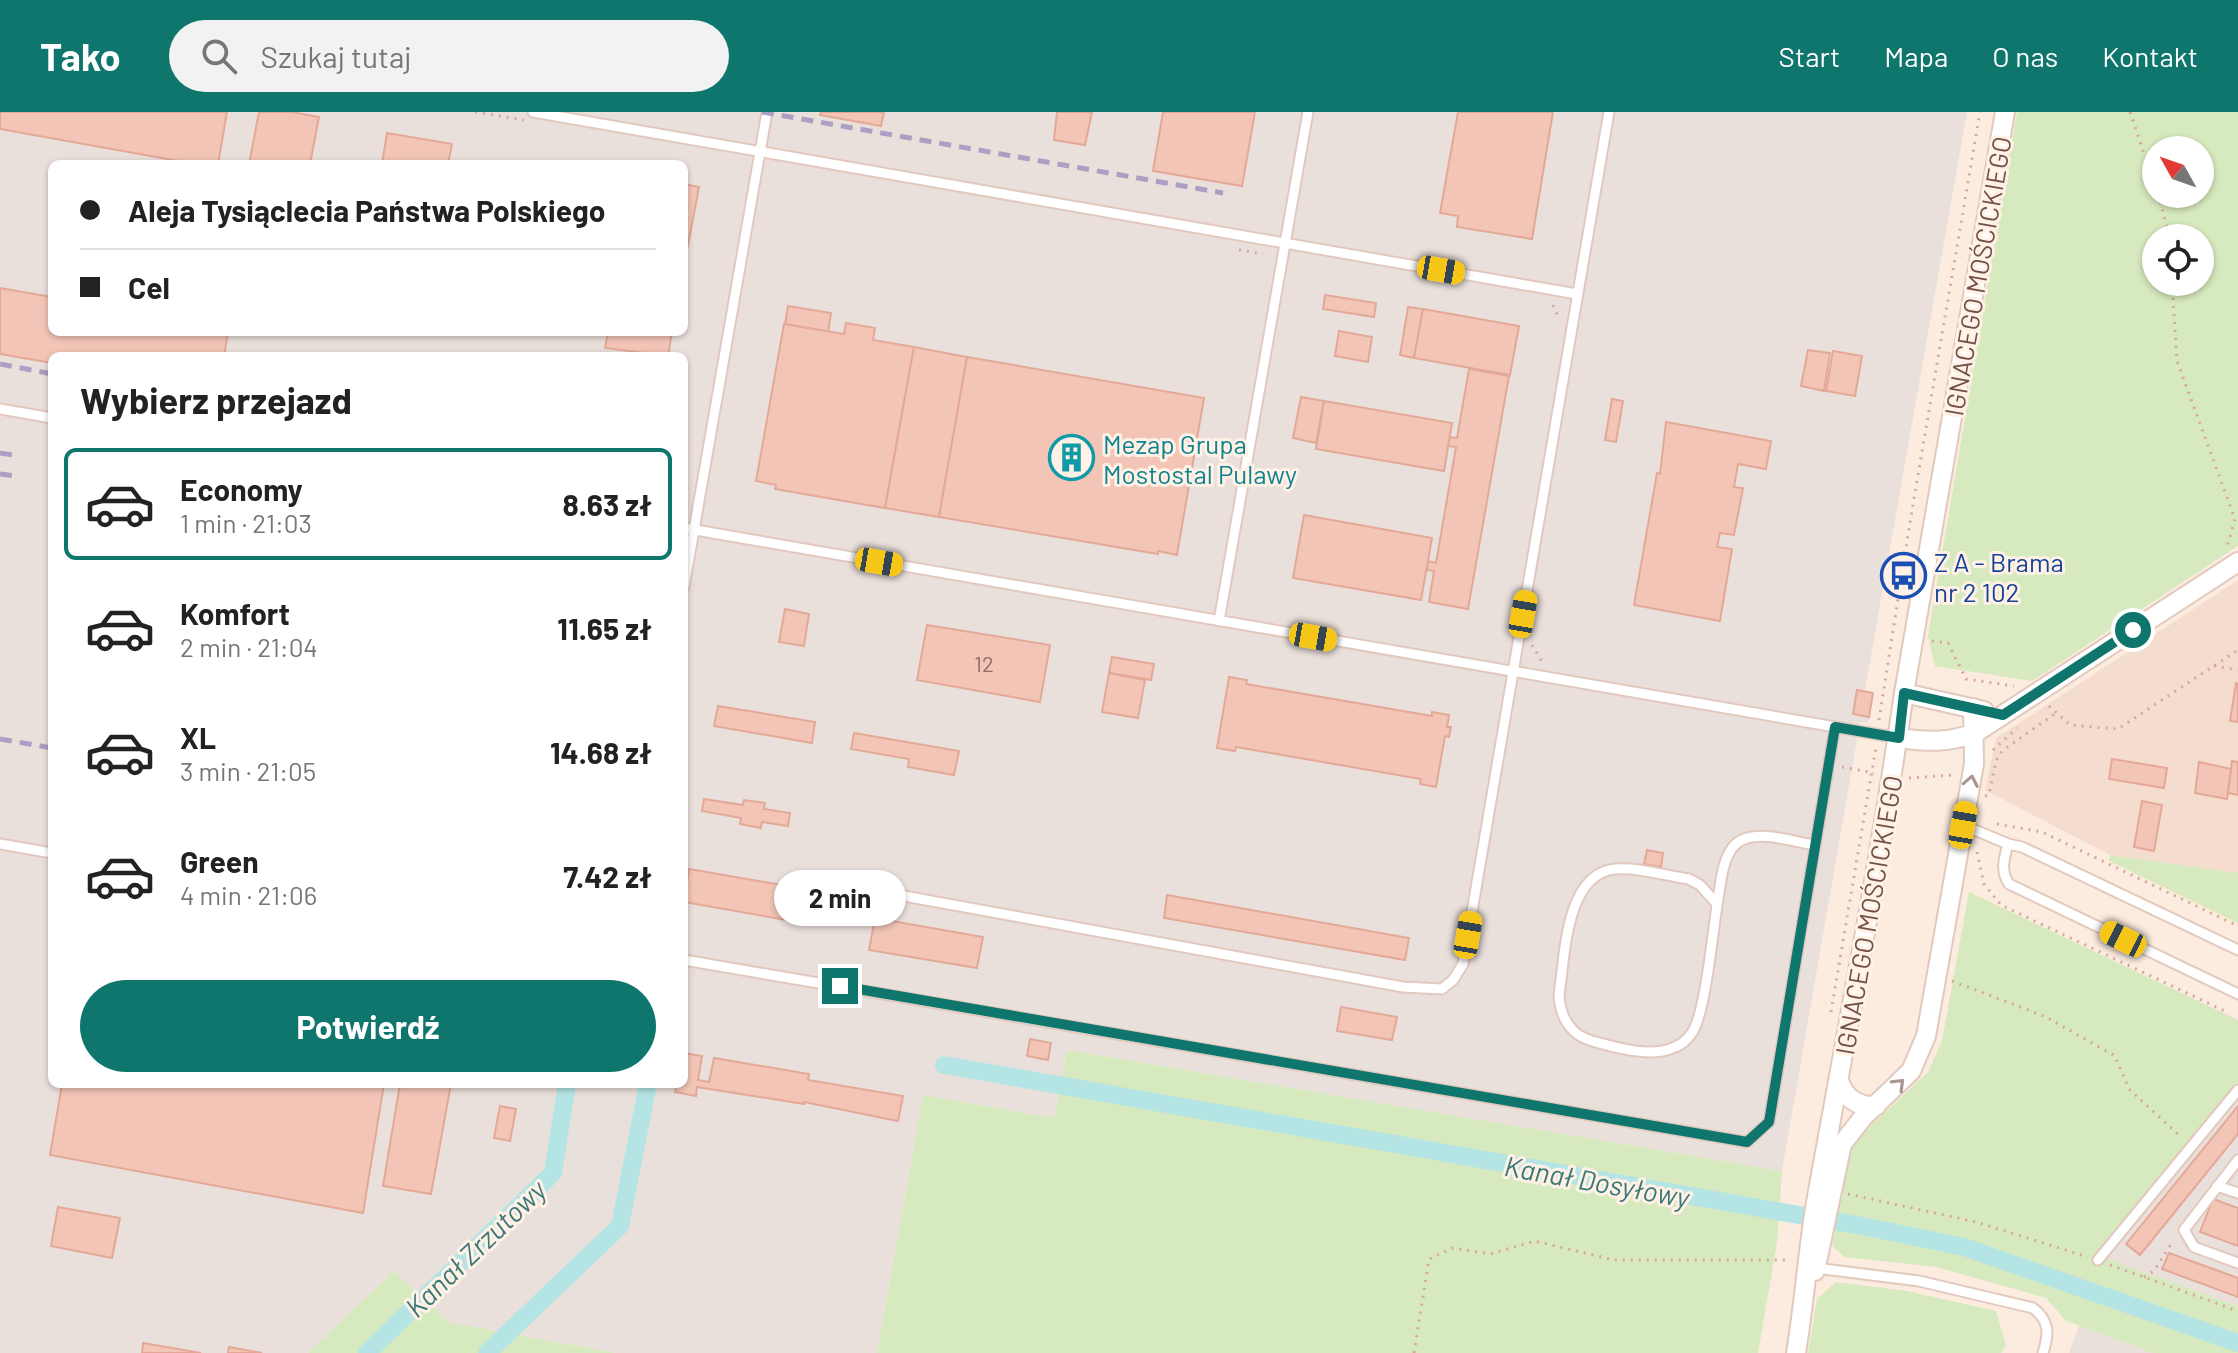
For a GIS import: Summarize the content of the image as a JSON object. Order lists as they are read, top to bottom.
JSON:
{
  "streets": {
    "street": ["IGNACEGO MOŚCICKIEGO"]
  },
  "water": ["Kanał Dosyłowy", "Kanał Zrzutowy"],
  "places": {
    "building": ["Mezap Grupa Mostostal Pulawy"],
    "bus stop": ["Z A - Brama nr 2 102"]
  },
  "house_numbers": ["12"],
  "north": "top left",
  "page": {
    "header": "Tako",
    "search": "Szukaj tutaj",
    "nav": [
      "Start",
      "Mapa",
      "O nas",
      "Kontakt"
    ],
    "banner": ["Aleja Tysiąclecia Państwa Polskiego", "Cel"],
    "heading": "Wybierz przejazd",
    "list": [
      {
        "name": "Economy",
        "note": "1 min · 21:03",
        "value": "8.63 zł"
      },
      {
        "name": "Komfort",
        "note": "2 min · 21:04",
        "value": "11.65 zł"
      },
      {
        "name": "XL",
        "note": "3 min · 21:05",
        "value": "14.68 zł"
      },
      {
        "name": "Green",
        "note": "4 min · 21:06",
        "value": "7.42 zł"
      }
    ],
    "bubble": "2 min",
    "buttons": "Potwierdź"
  }
}
